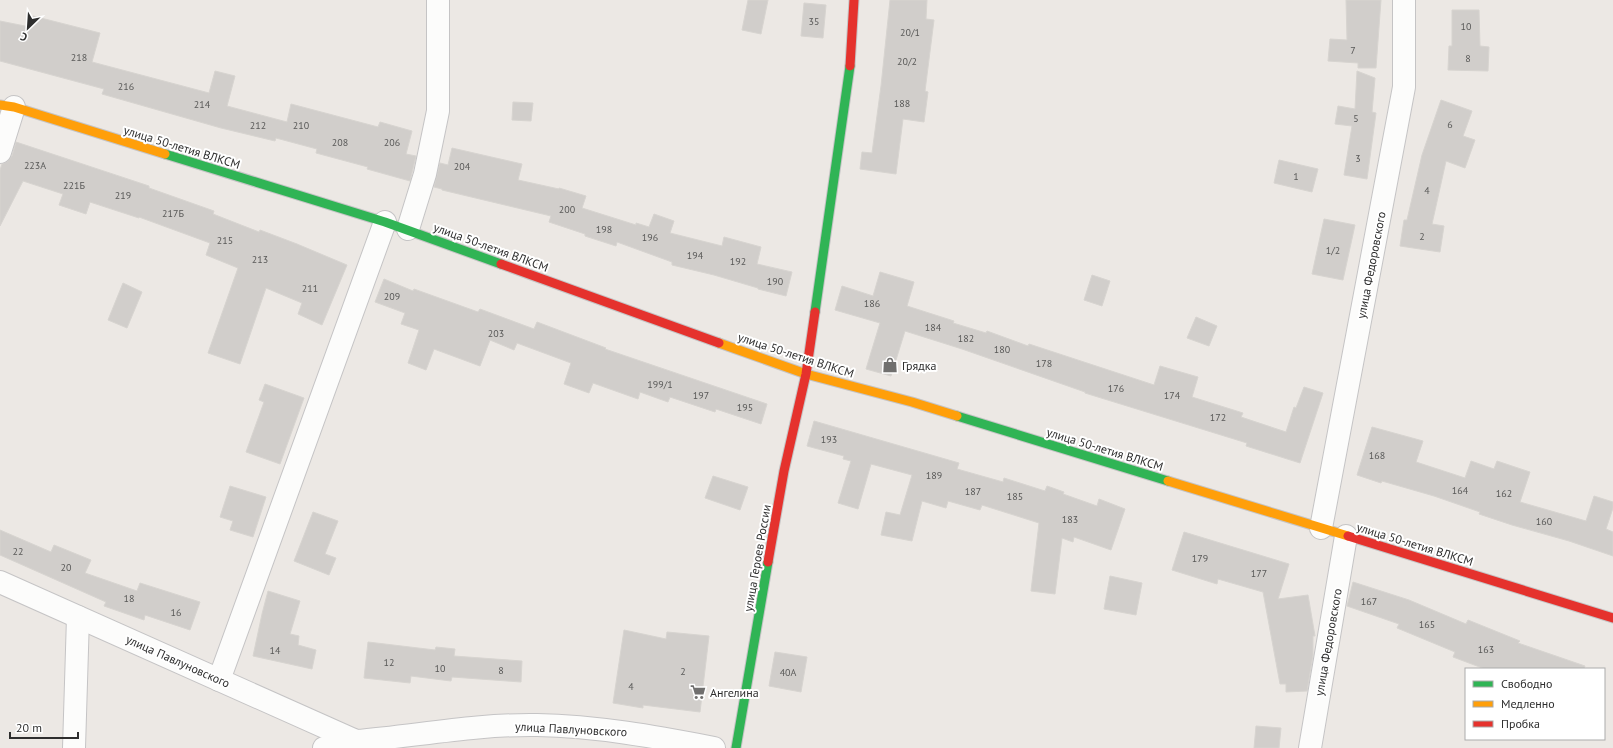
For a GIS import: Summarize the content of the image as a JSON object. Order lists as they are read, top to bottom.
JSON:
{
  "streets": {
    "street": [
      "улица 50-летия ВЛКСМ",
      "улица Федоровского",
      "улица Героев России",
      "улица Павлуновского"
    ]
  },
  "crossings": [
    ["улица 50-летия ВЛКСМ", "улица Федоровского"],
    ["улица 50-летия ВЛКСМ", "улица Героев России"]
  ],
  "places": {
    "shop": ["Грядка"],
    "supermarket": ["Ангелина"]
  },
  "house_numbers": [
    "35",
    "10",
    "20/1",
    "7",
    "218",
    "8",
    "20/2",
    "216",
    "188",
    "214",
    "5",
    "6",
    "212",
    "210",
    "208",
    "206",
    "3",
    "223А",
    "204",
    "1",
    "221Б",
    "4",
    "219",
    "200",
    "217Б",
    "198",
    "2",
    "196",
    "215",
    "1/2",
    "194",
    "213",
    "192",
    "190",
    "211",
    "209",
    "186",
    "184",
    "203",
    "182",
    "180",
    "178",
    "199/1",
    "176",
    "197",
    "174",
    "195",
    "172",
    "193",
    "168",
    "189",
    "164",
    "187",
    "162",
    "185",
    "183",
    "160",
    "22",
    "179",
    "20",
    "177",
    "18",
    "167",
    "16",
    "165",
    "163",
    "14",
    "12",
    "10",
    "8",
    "2",
    "40А",
    "4"
  ],
  "legend": ["Свободно", "Медленно", "Пробка"],
  "scale_bar": "20 m",
  "north": "bottom left"
}
